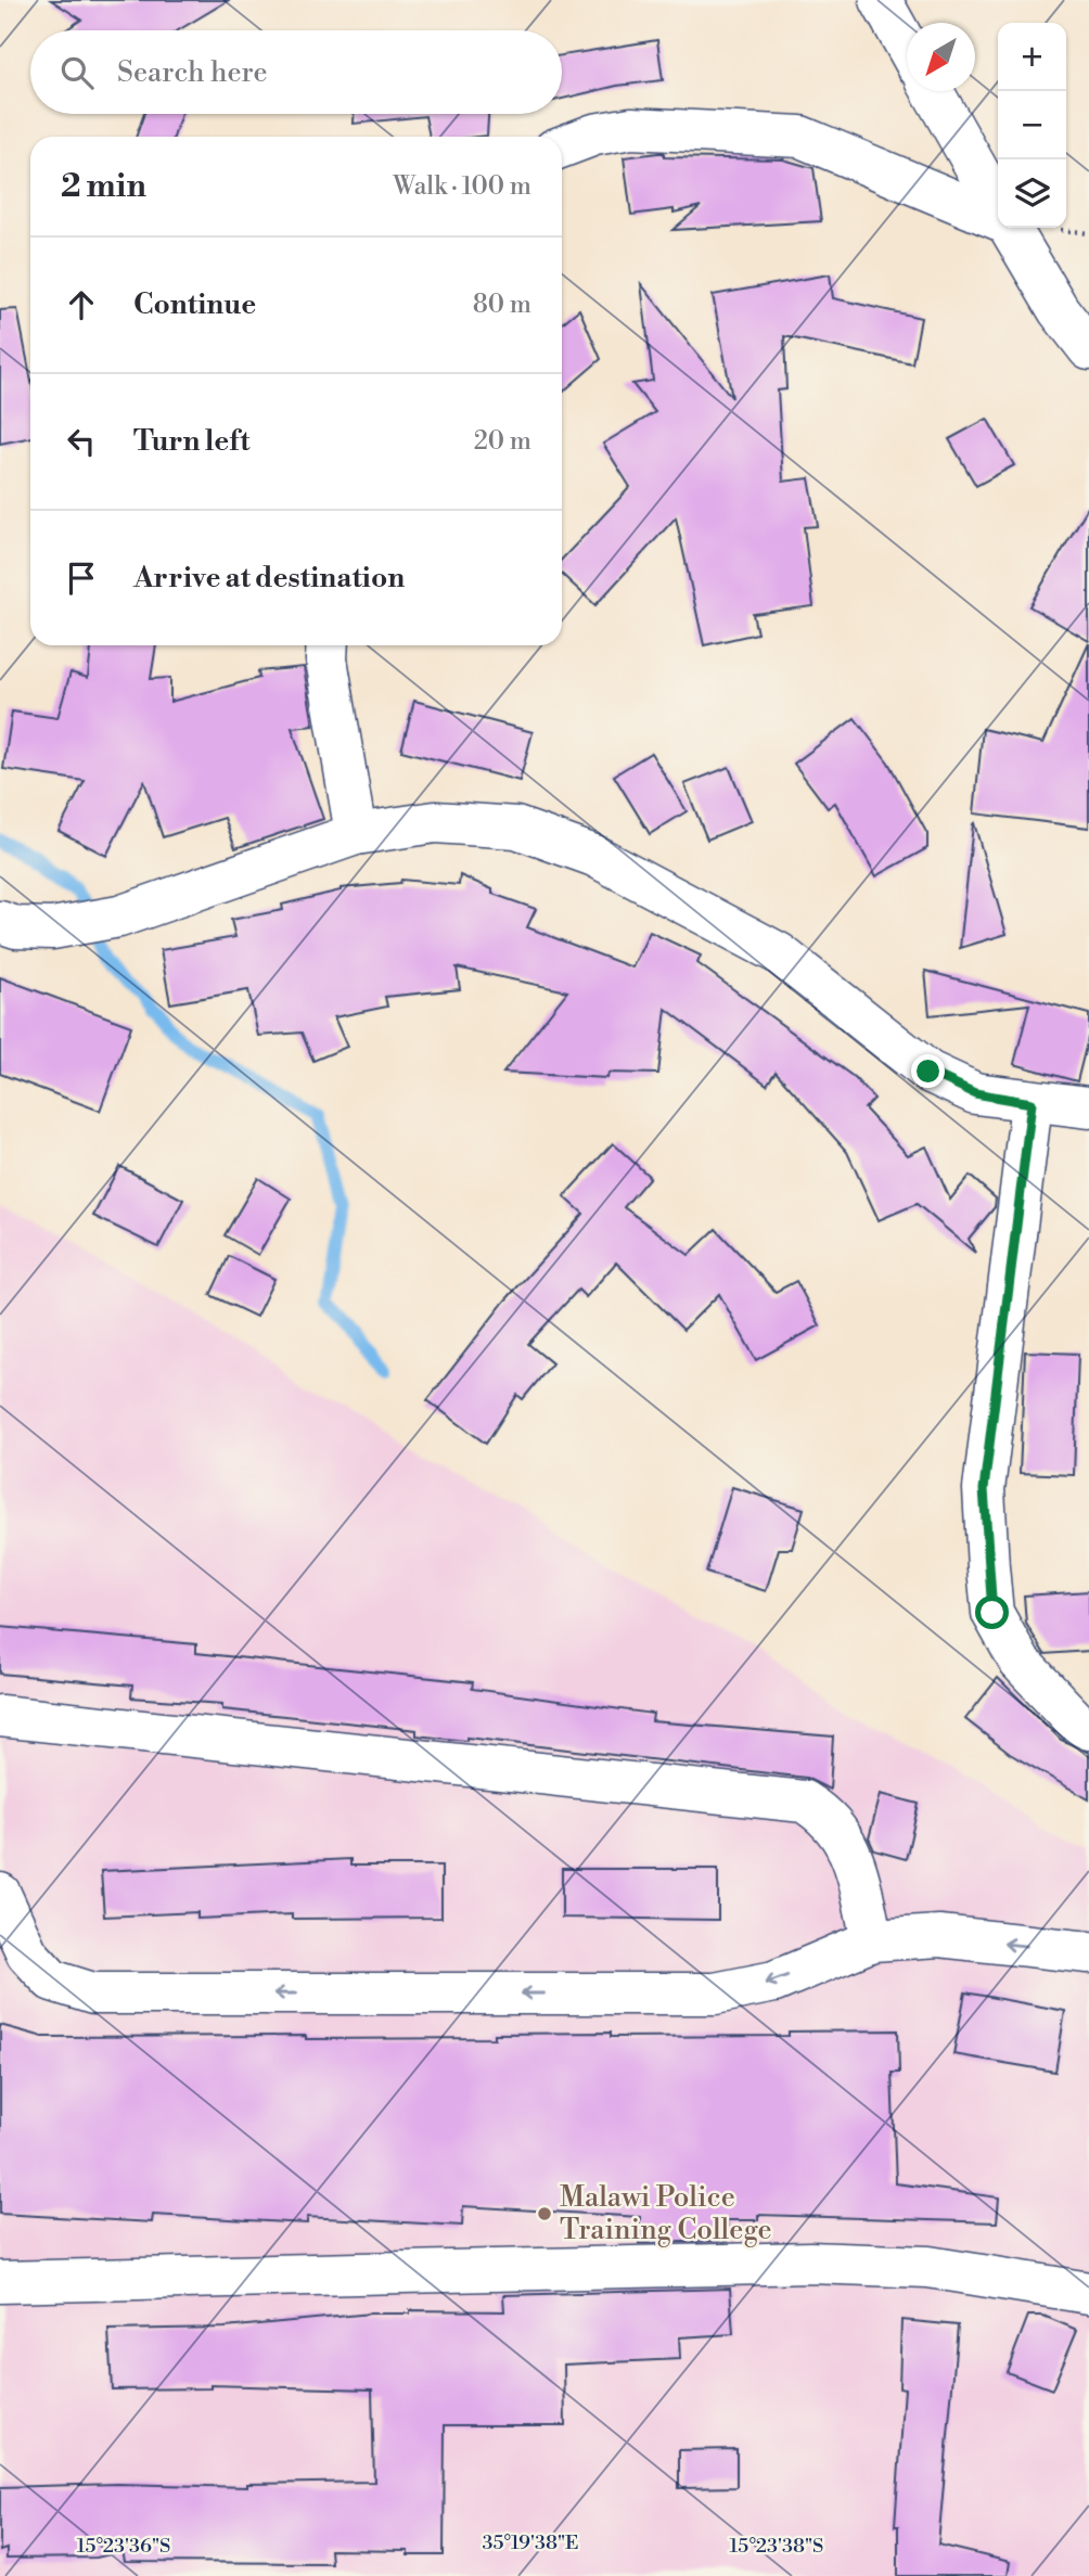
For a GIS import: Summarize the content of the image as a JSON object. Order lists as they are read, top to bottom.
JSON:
{
  "places": ["Malawi Police Training College"],
  "north": "bottom left",
  "page": {
    "map_buttons": ["+", "−"],
    "search": "Search here",
    "heading": ["2 min", "Walk · 100 m"],
    "list": [
      ["Continue", "80 m"],
      ["Turn left", "20 m"],
      "Arrive at destination"
    ]
  },
  "coordinates": ["35°19'38\"E", "15°23'36\"S", "15°23'38\"S"]
}
